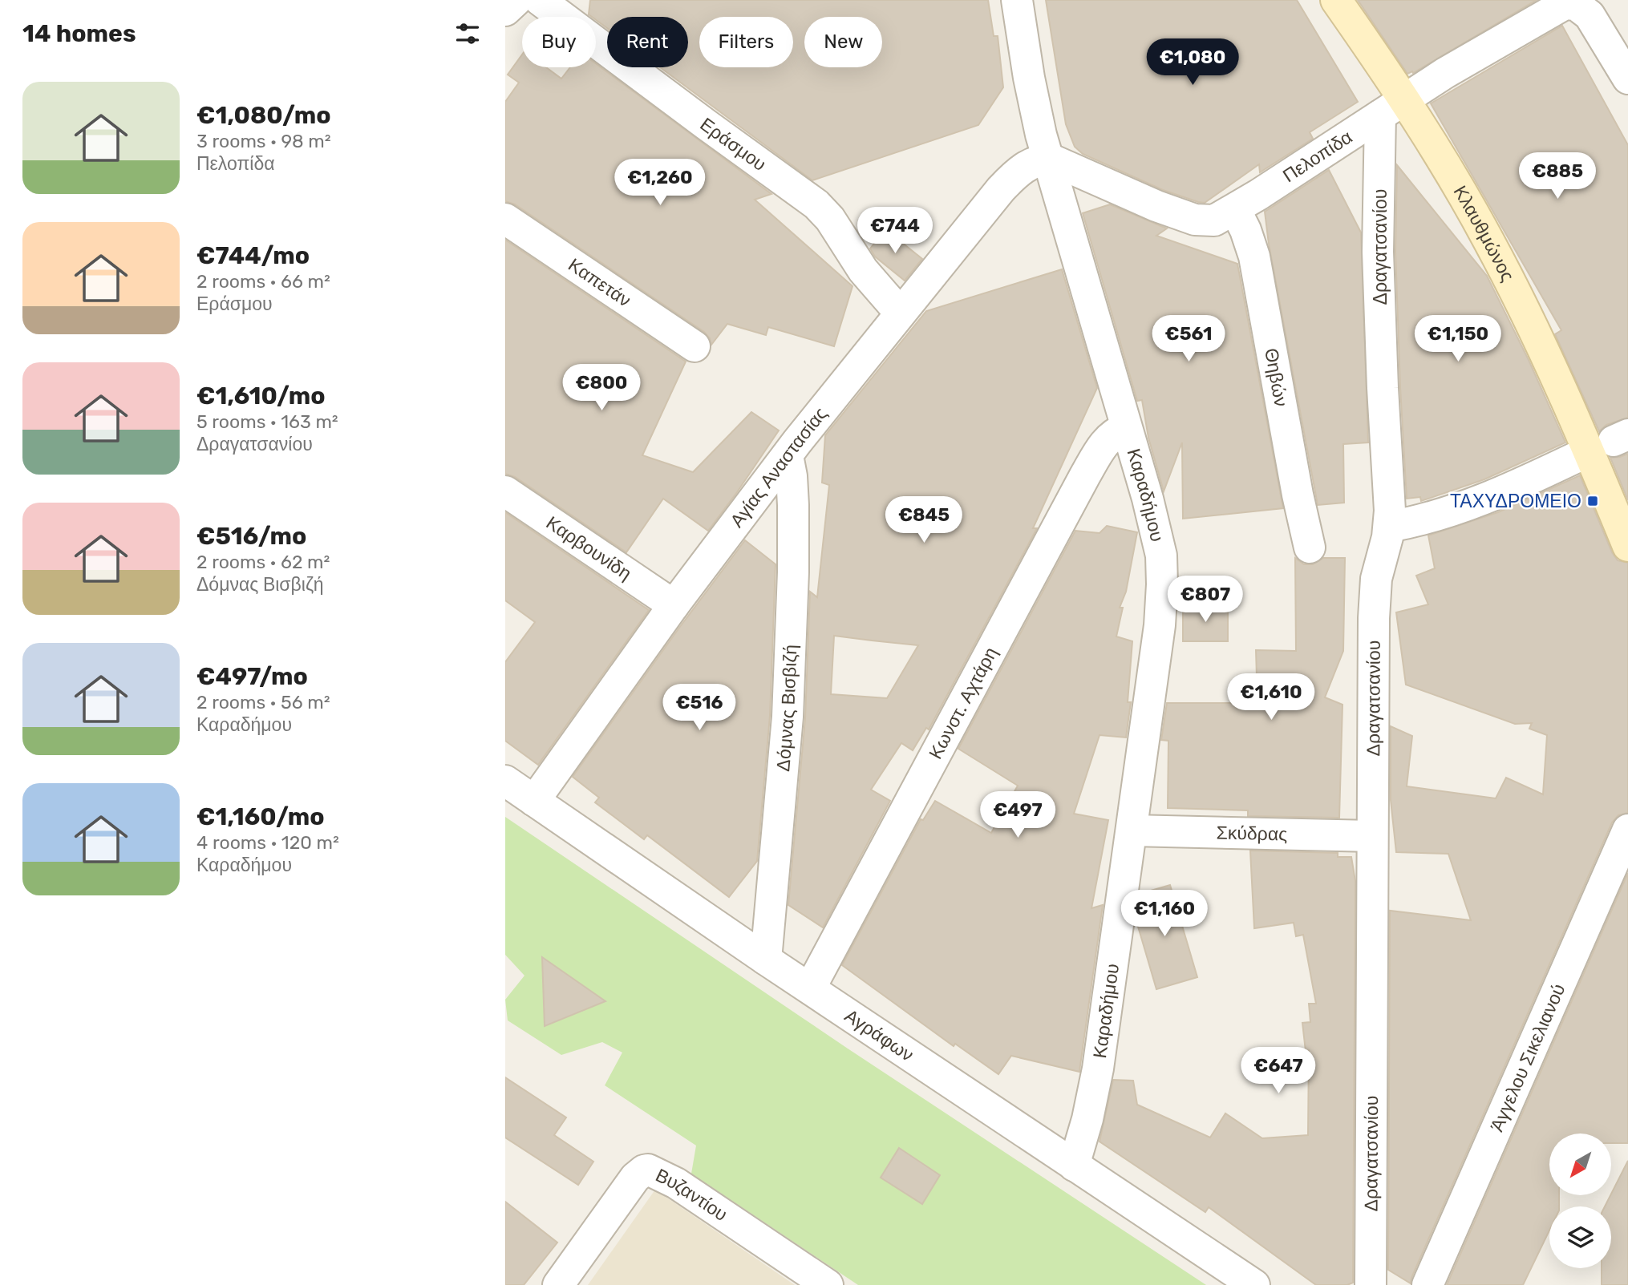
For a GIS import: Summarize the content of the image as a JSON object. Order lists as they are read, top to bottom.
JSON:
{
  "streets": {
    "main road": ["Κλαυθμώνος"],
    "street": [
      "Εράσμου",
      "Πελοπίδα",
      "Δραγατσανίου",
      "Καπετάν",
      "Θηβών",
      "Αγίας Αναστασίας",
      "Καραδήμου",
      "Καρβουνίδη",
      "Κωνστ. Αχτάρη",
      "Δόμνας Βισβιζή",
      "Σκύδρας",
      "Αγράφων",
      "Άγγελου Σικελιανού",
      "Βυζαντίου"
    ]
  },
  "crossings": [
    ["Εράσμου", "Αγίας Αναστασίας"],
    ["Πελοπίδα", "Κλαυθμώνος"],
    ["Πελοπίδα", "Δραγατσανίου"],
    ["Πελοπίδα", "Θηβών"],
    ["Πελοπίδα", "Αγίας Αναστασίας"],
    ["Πελοπίδα", "Καραδήμου"],
    ["Κλαυθμώνος", "Δραγατσανίου"],
    ["Δραγατσανίου", "Σκύδρας"],
    ["Αγίας Αναστασίας", "Καραδήμου"],
    ["Αγίας Αναστασίας", "Καρβουνίδη"],
    ["Αγίας Αναστασίας", "Δόμνας Βισβιζή"],
    ["Αγίας Αναστασίας", "Αγράφων"],
    ["Καραδήμου", "Κωνστ. Αχτάρη"],
    ["Καραδήμου", "Σκύδρας"],
    ["Καραδήμου", "Αγράφων"],
    ["Κωνστ. Αχτάρη", "Αγράφων"],
    ["Δόμνας Βισβιζή", "Αγράφων"]
  ],
  "places": {
    "transit": ["ΤΑΧΥΔΡΟΜΕΙΟ"]
  },
  "north": "bottom left",
  "page": {
    "heading": "14 homes",
    "chip": [
      "Buy",
      "Rent",
      "Filters",
      "New"
    ],
    "price": [
      "€1,080",
      "€885",
      "€1,260",
      "€744",
      "€561",
      "€1,150",
      "€800",
      "€845",
      "€807",
      "€1,610",
      "€516",
      "€497",
      "€1,160",
      "€647"
    ],
    "list": [
      {
        "name": "€1,080/mo",
        "note": "3 rooms · 98 m² · Πελοπίδα"
      },
      {
        "name": "€744/mo",
        "note": "2 rooms · 66 m² · Εράσμου"
      },
      {
        "name": "€1,610/mo",
        "note": "5 rooms · 163 m² · Δραγατσανίου"
      },
      {
        "name": "€516/mo",
        "note": "2 rooms · 62 m² · Δόμνας Βισβιζή"
      },
      {
        "name": "€497/mo",
        "note": "2 rooms · 56 m² · Καραδήμου"
      },
      {
        "name": "€1,160/mo",
        "note": "4 rooms · 120 m² · Καραδήμου"
      }
    ]
  }
}
